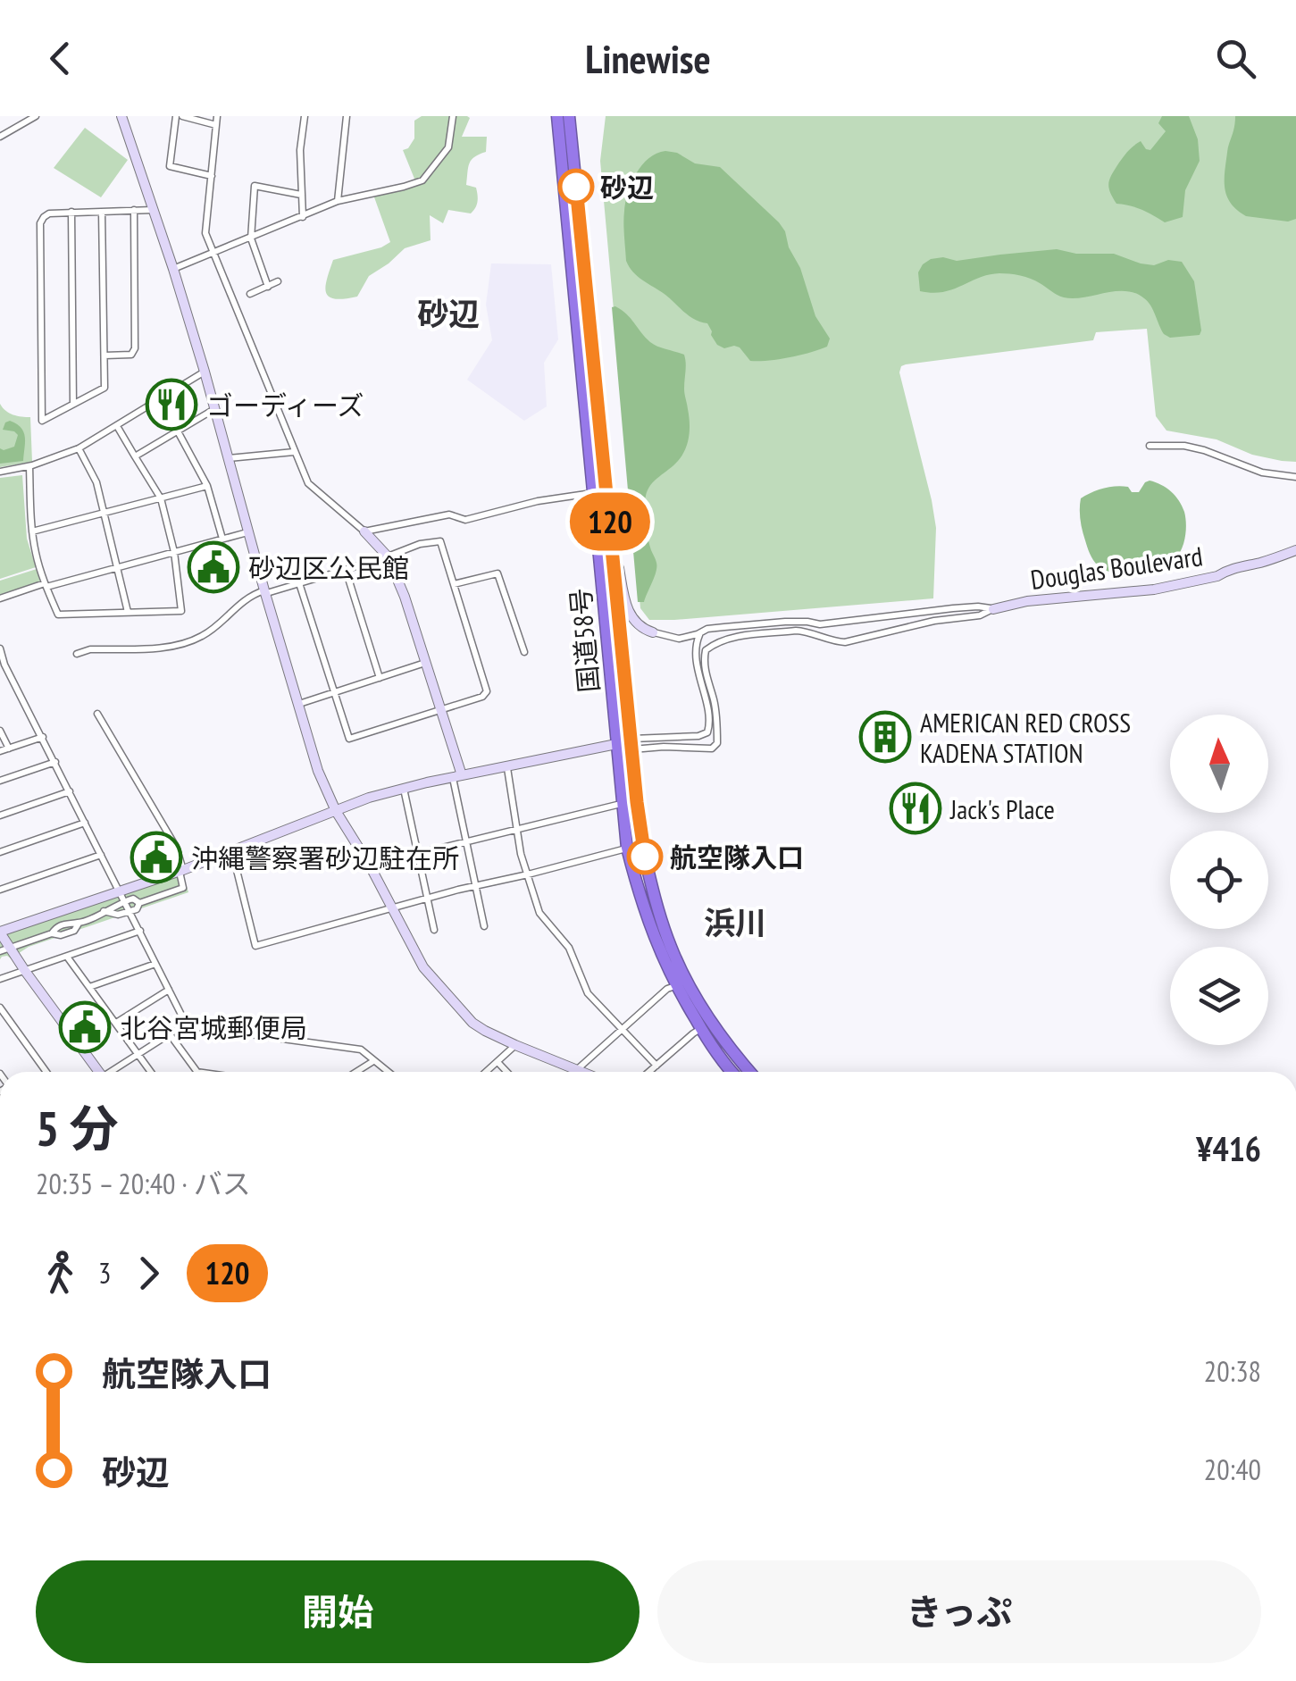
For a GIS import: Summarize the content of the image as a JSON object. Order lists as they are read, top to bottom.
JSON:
{
  "streets": {
    "highway": ["国道58号"],
    "street": ["Douglas Boulevard"]
  },
  "districts": ["砂辺", "浜川"],
  "places": {
    "other": ["砂辺", "航空隊入口"],
    "restaurant": ["ゴーディーズ", "Jack's Place"],
    "public building": ["砂辺区公民館", "沖縄警察署砂辺駐在所", "北谷宮城郵便局"],
    "building": ["AMERICAN RED CROSS KADENA STATION"]
  },
  "lines": ["bus line 120"],
  "north": "top",
  "page": {
    "header": "Linewise",
    "on_map": "120",
    "heading": ["5 分", "20:35 – 20:40 · バス", "¥416"],
    "legs": ["3", "120"],
    "list": [
      {
        "name": "航空隊入口",
        "value": "20:38"
      },
      {
        "name": "砂辺",
        "value": "20:40"
      }
    ],
    "buttons": ["開始", "きっぷ"]
  }
}
